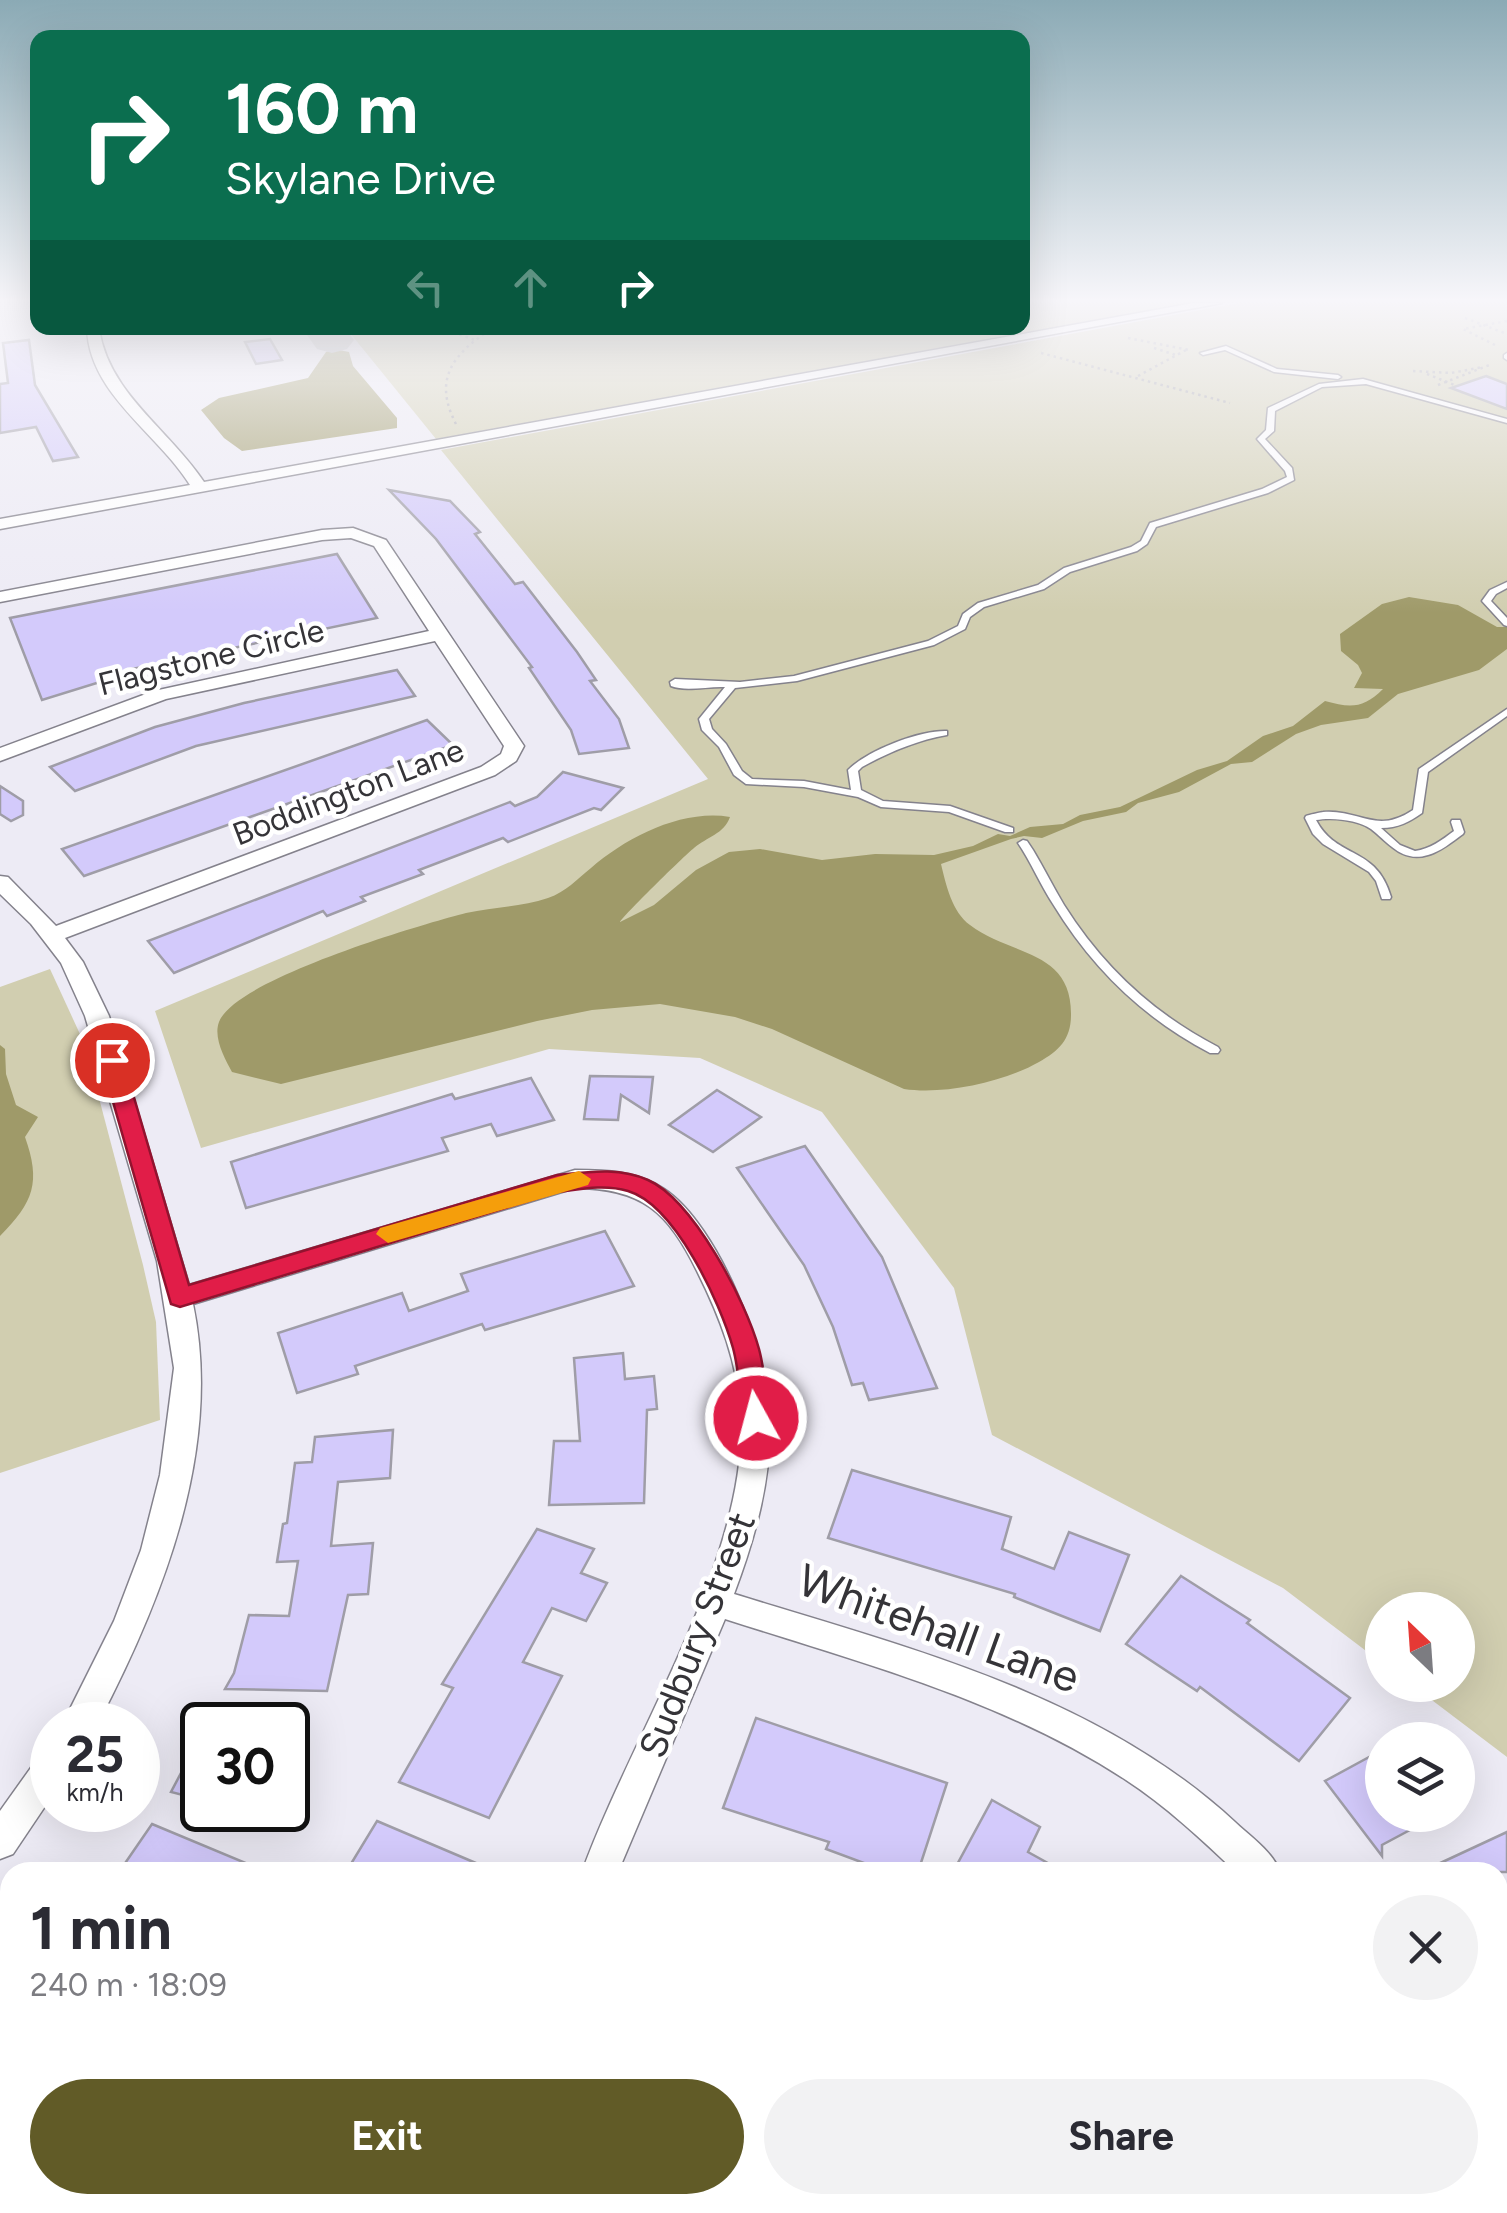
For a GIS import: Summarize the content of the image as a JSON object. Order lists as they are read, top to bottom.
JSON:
{
  "streets": {
    "street": [
      "Flagstone Circle",
      "Boddington Lane",
      "Whitehall Lane",
      "Sudbury Street"
    ]
  },
  "crossings": [
    ["Flagstone Circle", "Boddington Lane"],
    ["Whitehall Lane", "Sudbury Street"]
  ],
  "north": "top left",
  "page": {
    "turn": ["160 m", "Skylane Drive"],
    "speed": "25 km/h",
    "limit": "30",
    "heading": ["1 min", "240 m · 18:09"],
    "buttons": ["Exit", "Share"]
  }
}
